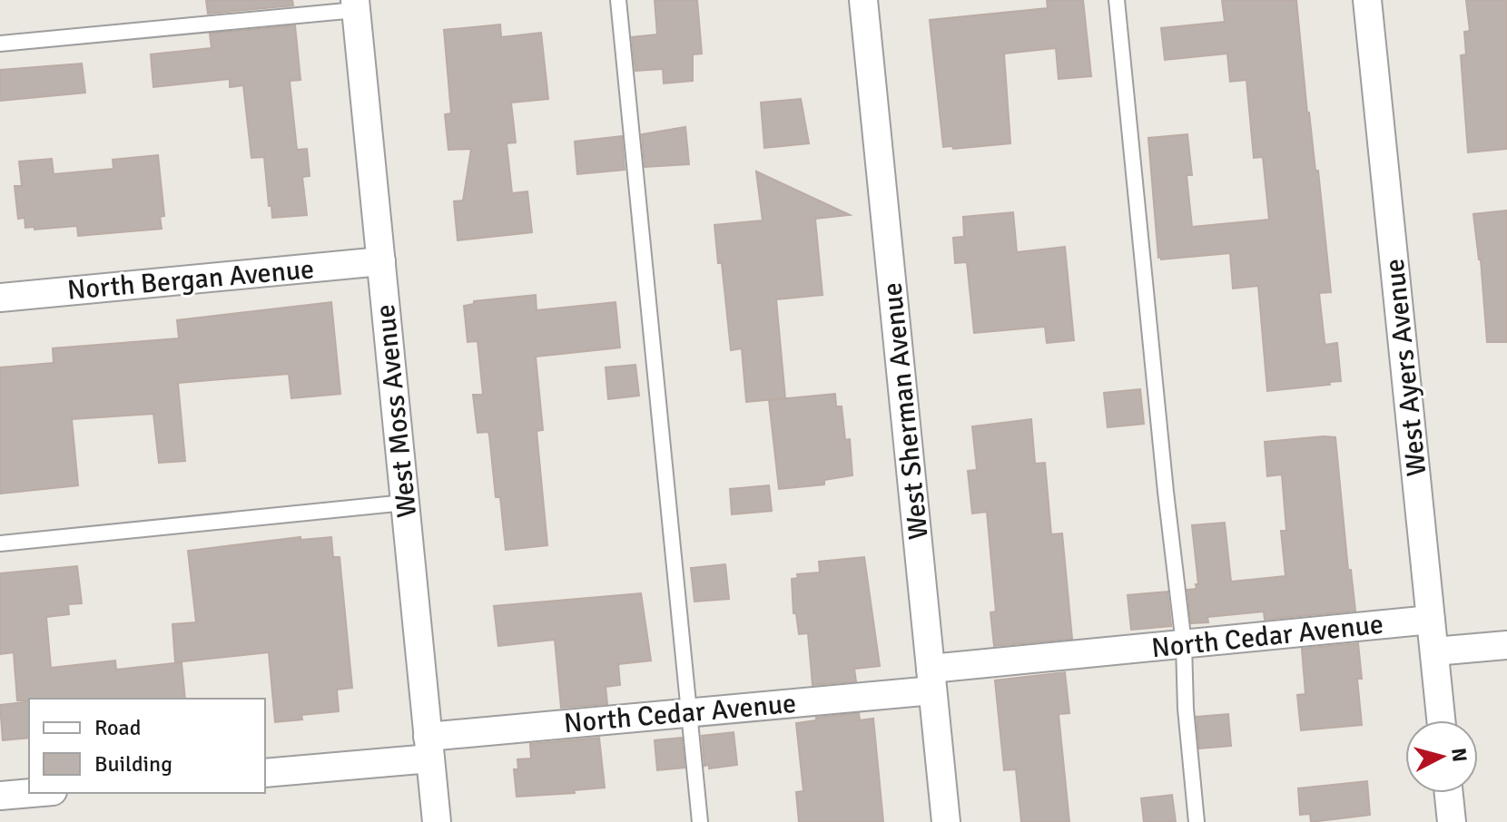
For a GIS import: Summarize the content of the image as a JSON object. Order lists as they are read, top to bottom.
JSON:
{
  "streets": {
    "street": [
      "North Bergan Avenue",
      "West Ayers Avenue",
      "West Moss Avenue",
      "West Sherman Avenue",
      "North Cedar Avenue"
    ]
  },
  "crossings": [
    ["North Bergan Avenue", "West Moss Avenue"],
    ["West Ayers Avenue", "North Cedar Avenue"],
    ["West Moss Avenue", "North Cedar Avenue"],
    ["West Sherman Avenue", "North Cedar Avenue"]
  ],
  "legend": ["Road", "Building"],
  "north": "right"
}
